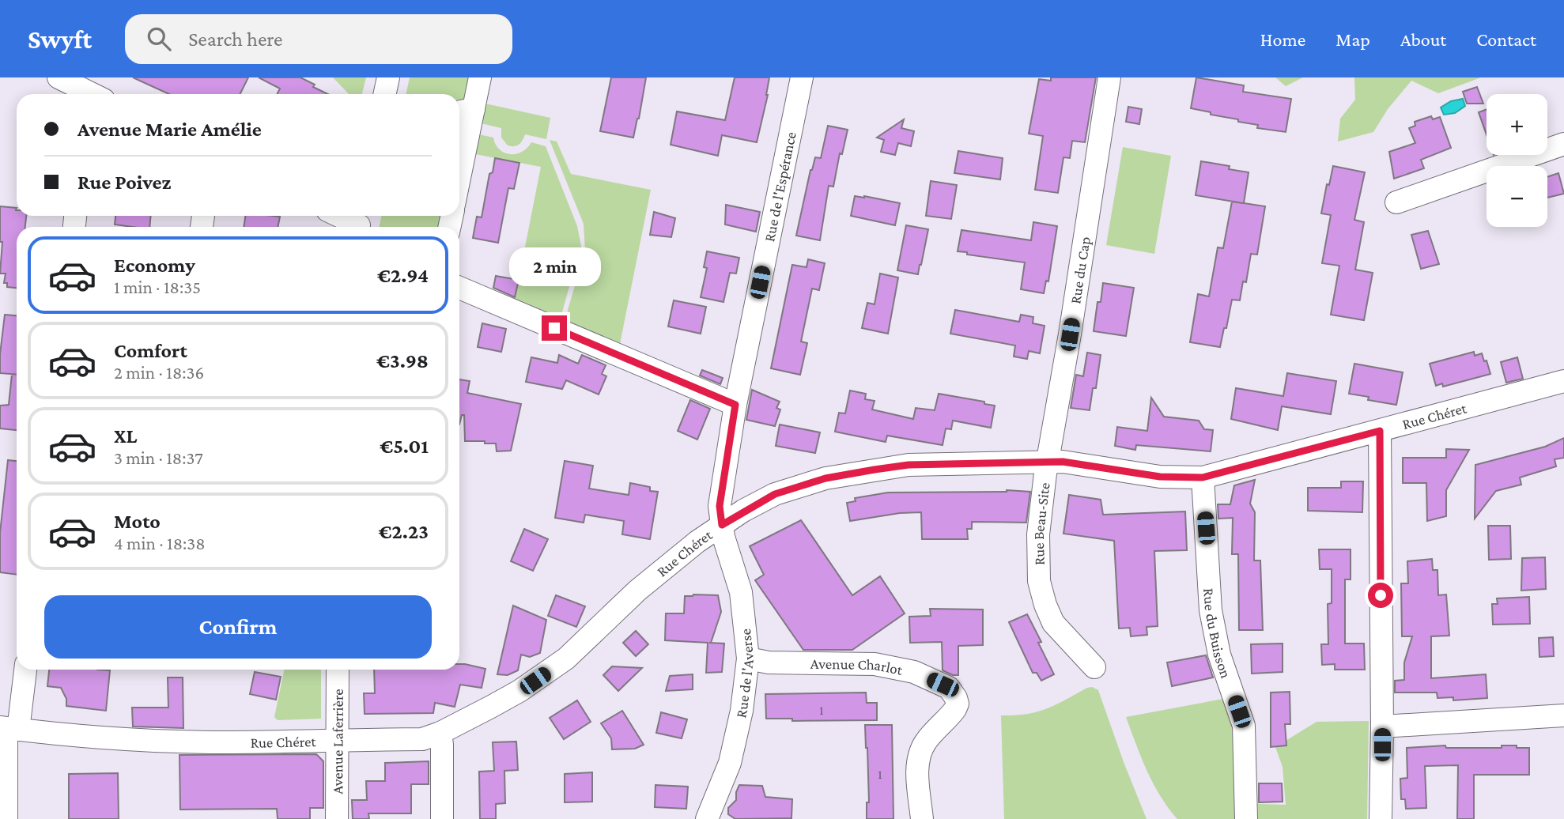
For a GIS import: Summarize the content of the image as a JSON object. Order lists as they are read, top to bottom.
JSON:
{
  "streets": {
    "street": [
      "Rue de l'Espérance",
      "Rue du Cap",
      "Rue Chéret",
      "Rue Beau-Site",
      "Rue du Buisson",
      "Avenue Charlot",
      "Rue de l'Averse",
      "Avenue Laferrière"
    ]
  },
  "crossings": [
    ["Rue de l'Espérance", "Rue Chéret"],
    ["Rue de l'Espérance", "Rue de l'Averse"],
    ["Rue du Cap", "Rue Chéret"],
    ["Rue du Cap", "Rue Beau-Site"],
    ["Rue Chéret", "Rue Beau-Site"],
    ["Rue Chéret", "Rue du Buisson"],
    ["Rue Chéret", "Rue de l'Averse"],
    ["Rue Chéret", "Avenue Laferrière"],
    ["Avenue Charlot", "Rue de l'Averse"]
  ],
  "house_numbers": ["1", "1"],
  "page": {
    "header": "Swyft",
    "search": "Search here",
    "nav": [
      "Home",
      "Map",
      "About",
      "Contact"
    ],
    "map_buttons": ["+", "−"],
    "banner": ["Avenue Marie Amélie", "Rue Poivez"],
    "list": [
      {
        "name": "Economy",
        "note": "1 min · 18:35",
        "value": "€2.94"
      },
      {
        "name": "Comfort",
        "note": "2 min · 18:36",
        "value": "€3.98"
      },
      {
        "name": "XL",
        "note": "3 min · 18:37",
        "value": "€5.01"
      },
      {
        "name": "Moto",
        "note": "4 min · 18:38",
        "value": "€2.23"
      }
    ],
    "bubble": "2 min",
    "buttons": "Confirm"
  }
}
